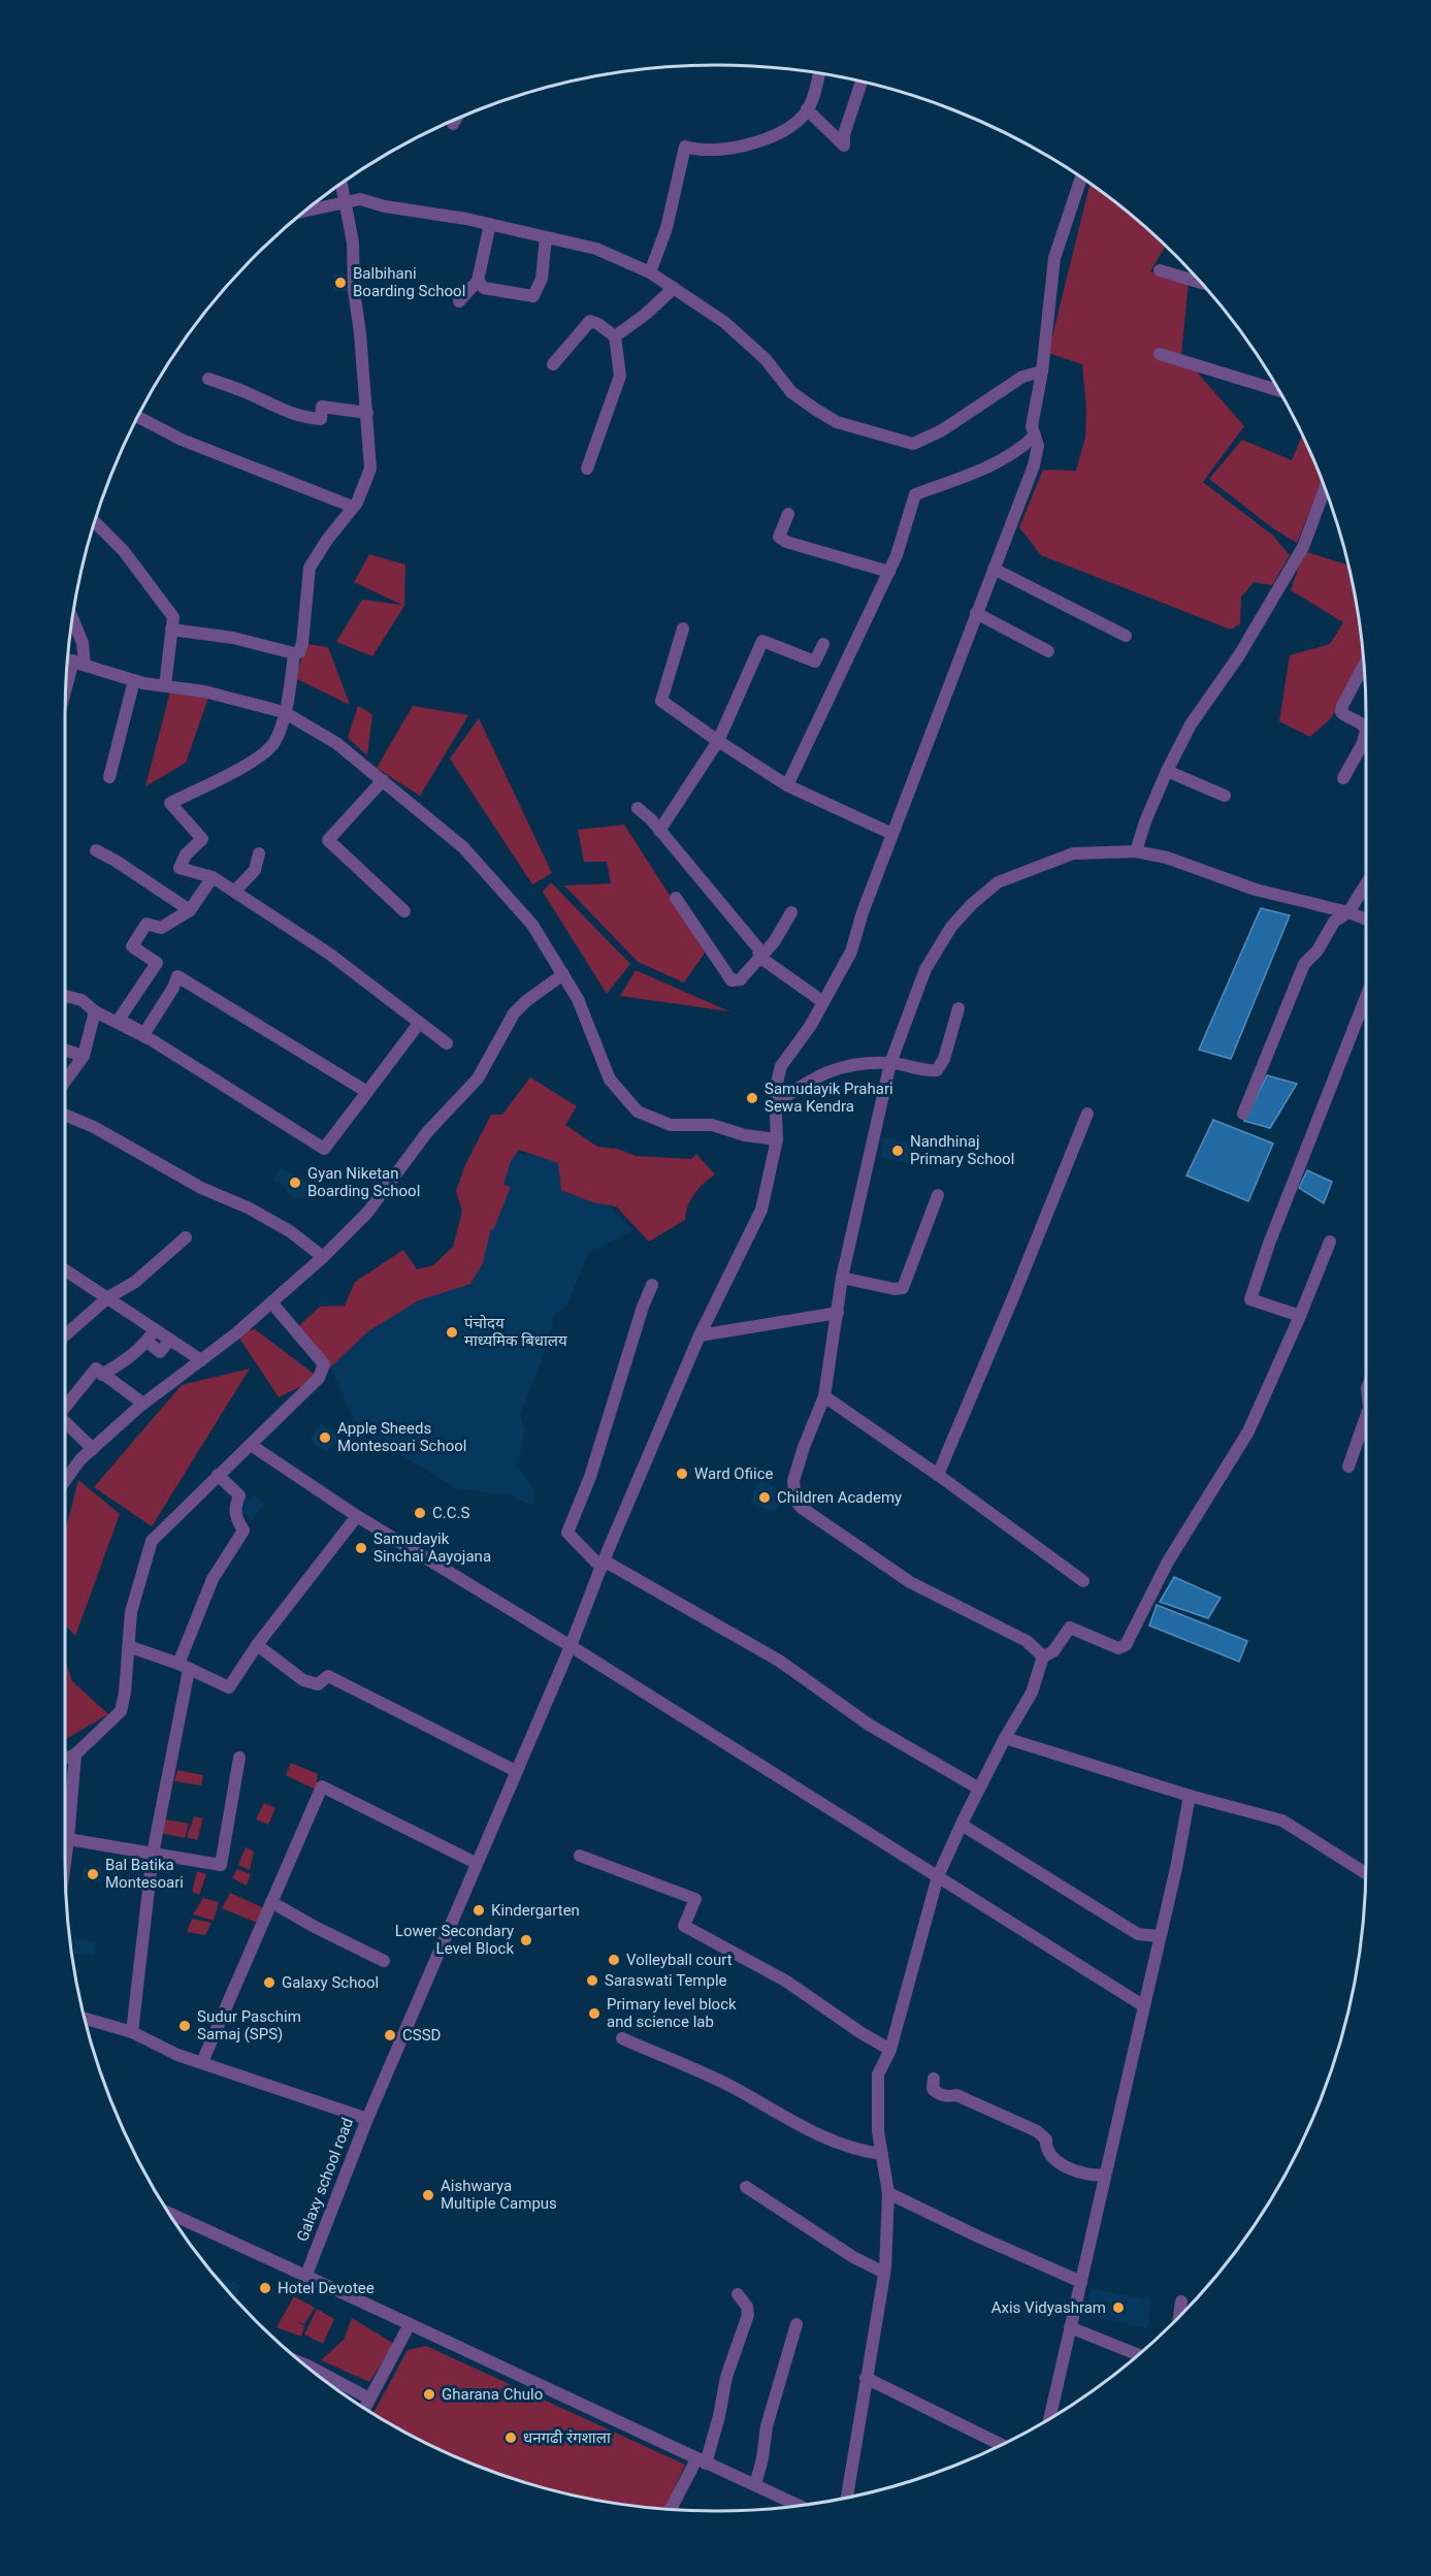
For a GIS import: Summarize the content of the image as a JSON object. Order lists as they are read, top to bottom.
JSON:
{
  "streets": {
    "street": ["Galaxy school road"]
  },
  "places": [
    "Balbihani Boarding School",
    "Samudayik Prahari Sewa Kendra",
    "Nandhinaj Primary School",
    "Gyan Niketan Boarding School",
    "पंचोदय माध्यमिक बिधालय",
    "Apple Sheeds Montesoari School",
    "Ward Ofiice",
    "Children Academy",
    "C.C.S",
    "Samudayik Sinchai Aayojana",
    "Bal Batika Montesoari",
    "Kindergarten",
    "Lower Secondary Level Block",
    "Volleyball court",
    "Saraswati Temple",
    "Galaxy School",
    "Primary level block and science lab",
    "Sudur Paschim Samaj (SPS)",
    "CSSD",
    "Aishwarya Multiple Campus",
    "Hotel Devotee",
    "Axis Vidyashram",
    "Gharana Chulo",
    "धनगढी रंगशाला"
  ]
}
